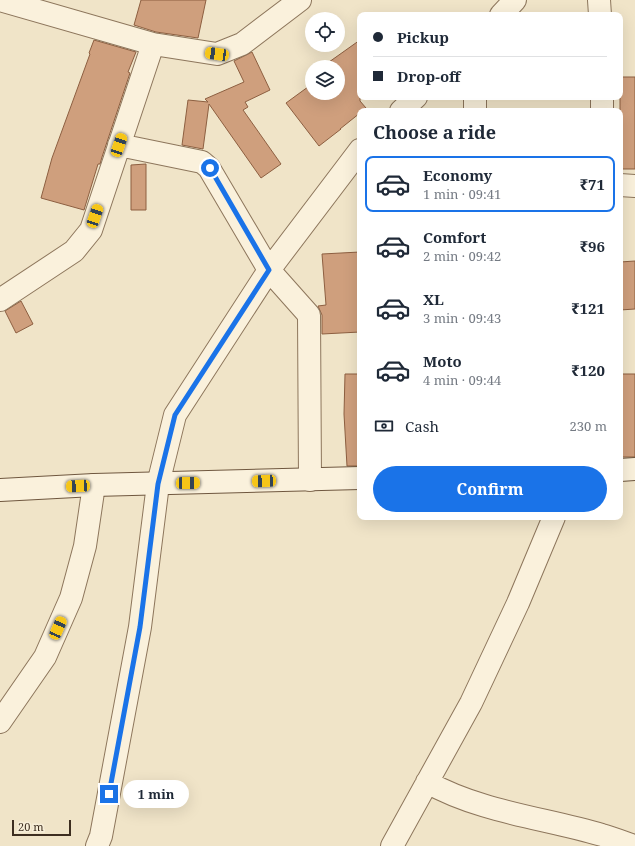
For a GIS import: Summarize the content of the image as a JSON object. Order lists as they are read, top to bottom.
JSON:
{
  "scale_bar": "20 m",
  "page": {
    "banner": ["Pickup", "Drop-off"],
    "heading": "Choose a ride",
    "list": [
      {
        "name": "Economy",
        "note": "1 min · 09:41",
        "value": "₹71"
      },
      {
        "name": "Comfort",
        "note": "2 min · 09:42",
        "value": "₹96"
      },
      {
        "name": "XL",
        "note": "3 min · 09:43",
        "value": "₹121"
      },
      {
        "name": "Moto",
        "note": "4 min · 09:44",
        "value": "₹120"
      }
    ],
    "pay": ["Cash", "230 m"],
    "buttons": "Confirm",
    "bubble": "1 min",
    "scale": "20 m"
  }
}
